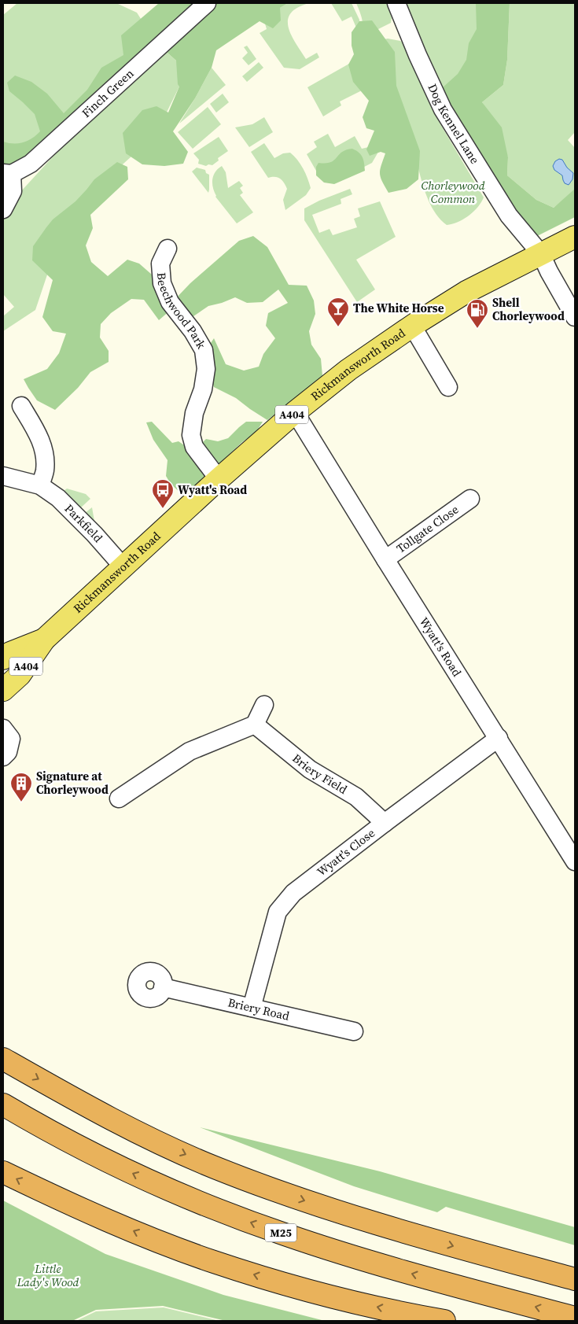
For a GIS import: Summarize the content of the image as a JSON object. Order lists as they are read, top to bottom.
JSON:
{
  "streets": {
    "highway": ["M25"],
    "main road": ["Rickmansworth Road", "A404"],
    "street": [
      "Finch Green",
      "Dog Kennel Lane",
      "Beechwood Park",
      "Parkfield",
      "Tollgate Close",
      "Wyatt's Road",
      "Briery Field",
      "Wyatt's Close",
      "Briery Road"
    ]
  },
  "crossings": [
    ["Dog Kennel Lane", "Rickmansworth Road"],
    ["Beechwood Park", "Rickmansworth Road"],
    ["Rickmansworth Road", "Parkfield"],
    ["Rickmansworth Road", "Wyatt's Road"],
    ["Tollgate Close", "Wyatt's Road"],
    ["Wyatt's Road", "Wyatt's Close"],
    ["Briery Field", "Wyatt's Close"],
    ["Wyatt's Close", "Briery Road"]
  ],
  "parks": ["Chorleywood Common", "Little Lady's Wood"],
  "places": {
    "bar": ["The White Horse"],
    "fuel station": ["Shell Chorleywood"],
    "bus stop": ["Wyatt's Road"],
    "building": ["Signature at Chorleywood"]
  }
}
